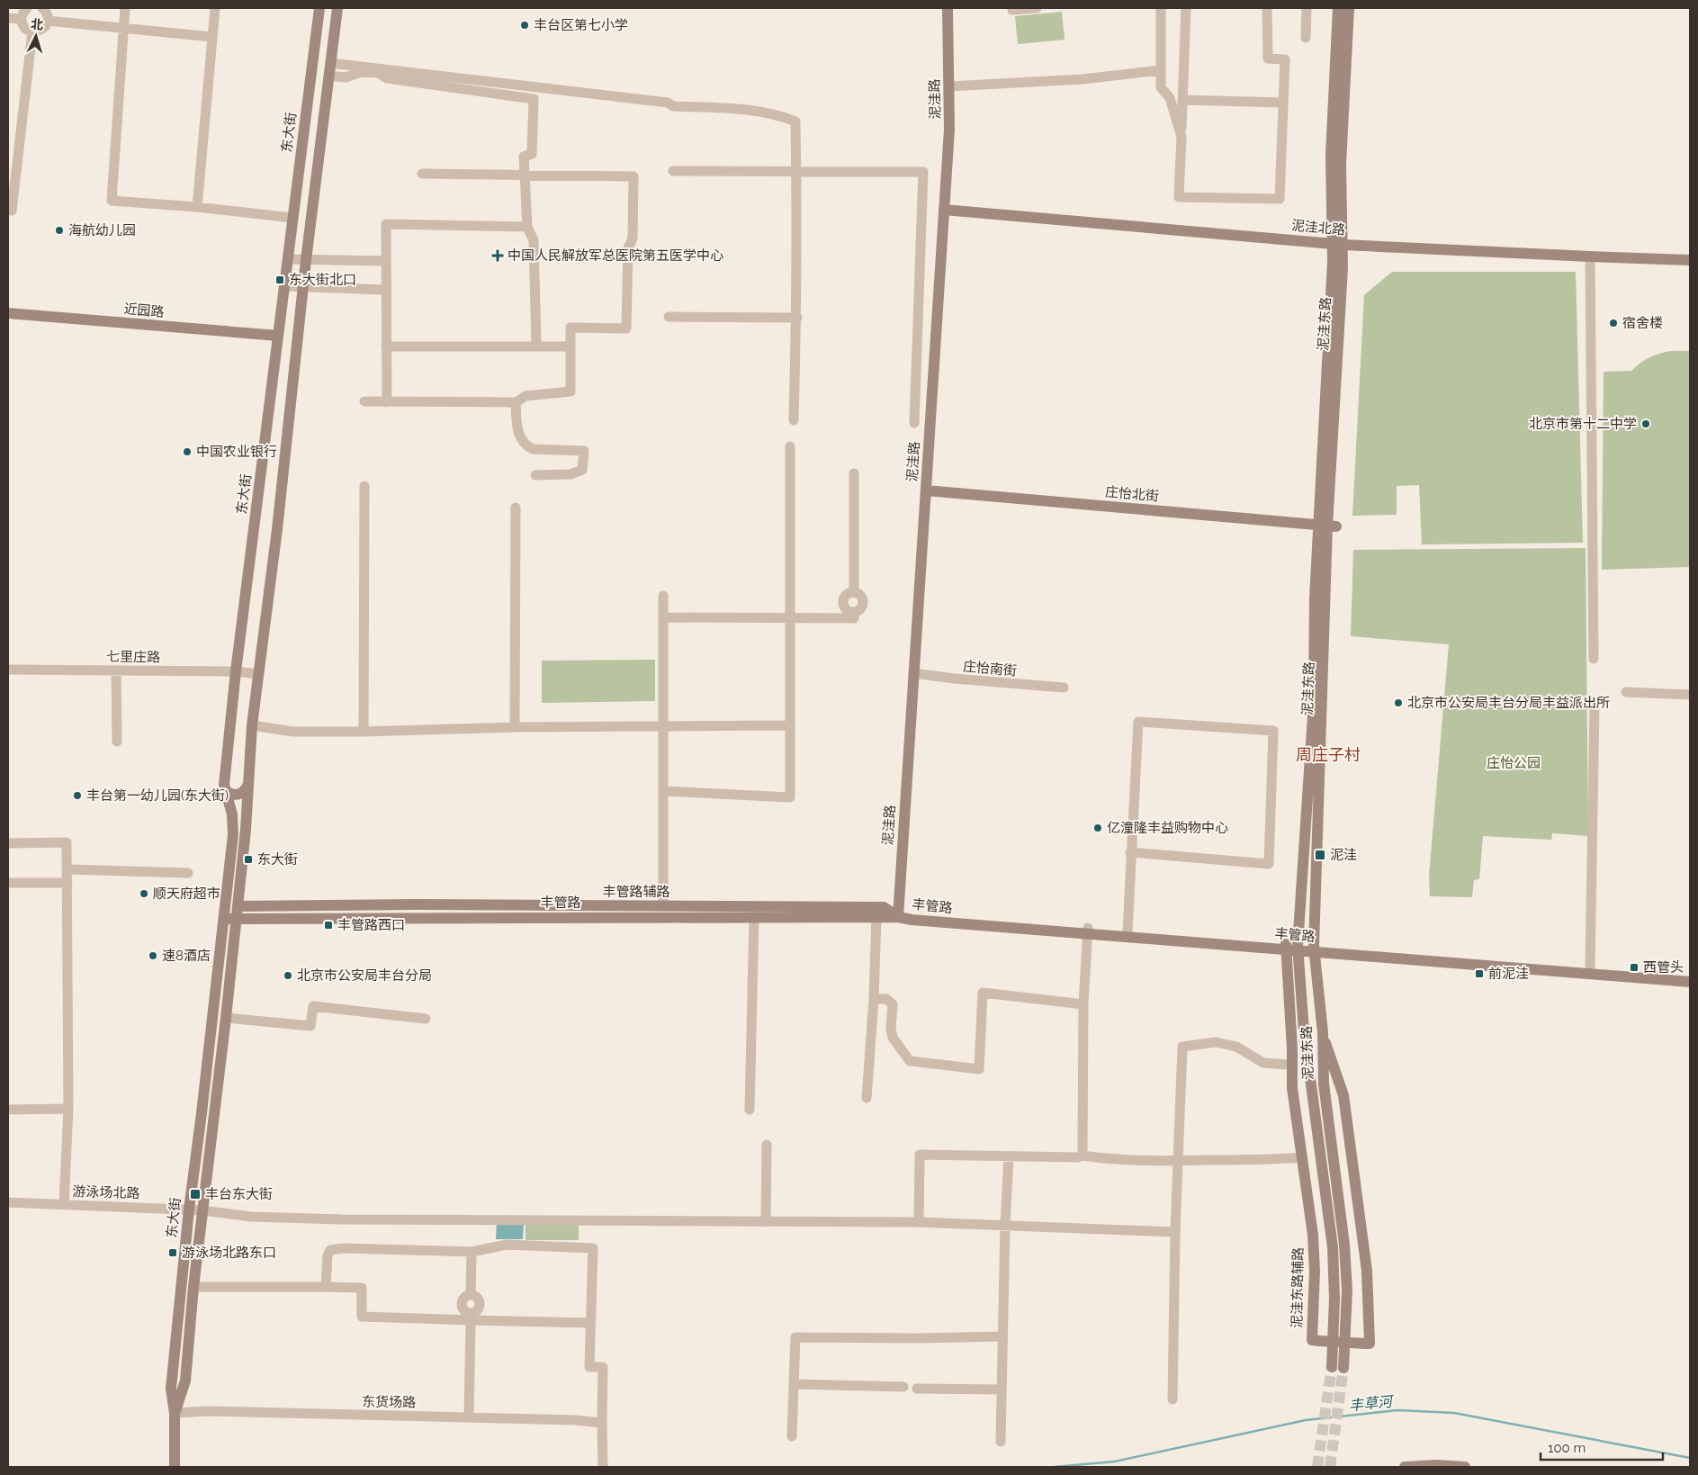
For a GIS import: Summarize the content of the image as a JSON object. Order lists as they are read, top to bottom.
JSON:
{
  "streets": {
    "main road": [
      "泥洼路",
      "东大街",
      "泥洼北路",
      "近园路",
      "泥洼东路",
      "庄怡北街",
      "丰管路辅路",
      "丰管路",
      "泥洼东路辅路"
    ],
    "street": [
      "七里庄路",
      "庄怡南街",
      "游泳场北路",
      "东货场路"
    ]
  },
  "crossings": [
    ["泥洼路", "泥洼北路"],
    ["泥洼路", "庄怡北街"],
    ["泥洼路", "庄怡南街"],
    ["泥洼路", "丰管路辅路"],
    ["泥洼路", "丰管路"],
    ["东大街", "近园路"],
    ["东大街", "七里庄路"],
    ["东大街", "丰管路辅路"],
    ["东大街", "丰管路"],
    ["东大街", "游泳场北路"],
    ["东大街", "东货场路"],
    ["泥洼北路", "泥洼东路"],
    ["泥洼东路", "庄怡北街"],
    ["泥洼东路", "丰管路"],
    ["泥洼东路", "泥洼东路辅路"],
    ["丰管路辅路", "丰管路"],
    ["丰管路", "泥洼东路辅路"]
  ],
  "districts": ["周庄子村"],
  "water": ["丰草河"],
  "parks": ["庄怡公园"],
  "places": {
    "other": [
      "丰台区第七小学",
      "海航幼儿园",
      "宿舍楼",
      "北京市第十二中学",
      "中国农业银行",
      "北京市公安局丰台分局丰益派出所",
      "丰台第一幼儿园(东大街)",
      "亿潼隆丰益购物中心",
      "顺天府超市",
      "速8酒店",
      "北京市公安局丰台分局"
    ],
    "health": ["中国人民解放军总医院第五医学中心"],
    "transit": [
      "东大街北口",
      "泥洼",
      "东大街",
      "丰管路西口",
      "西管头",
      "前泥洼",
      "丰台东大街",
      "游泳场北路东口"
    ]
  },
  "scale_bar": "100 m",
  "north": "top"
}
